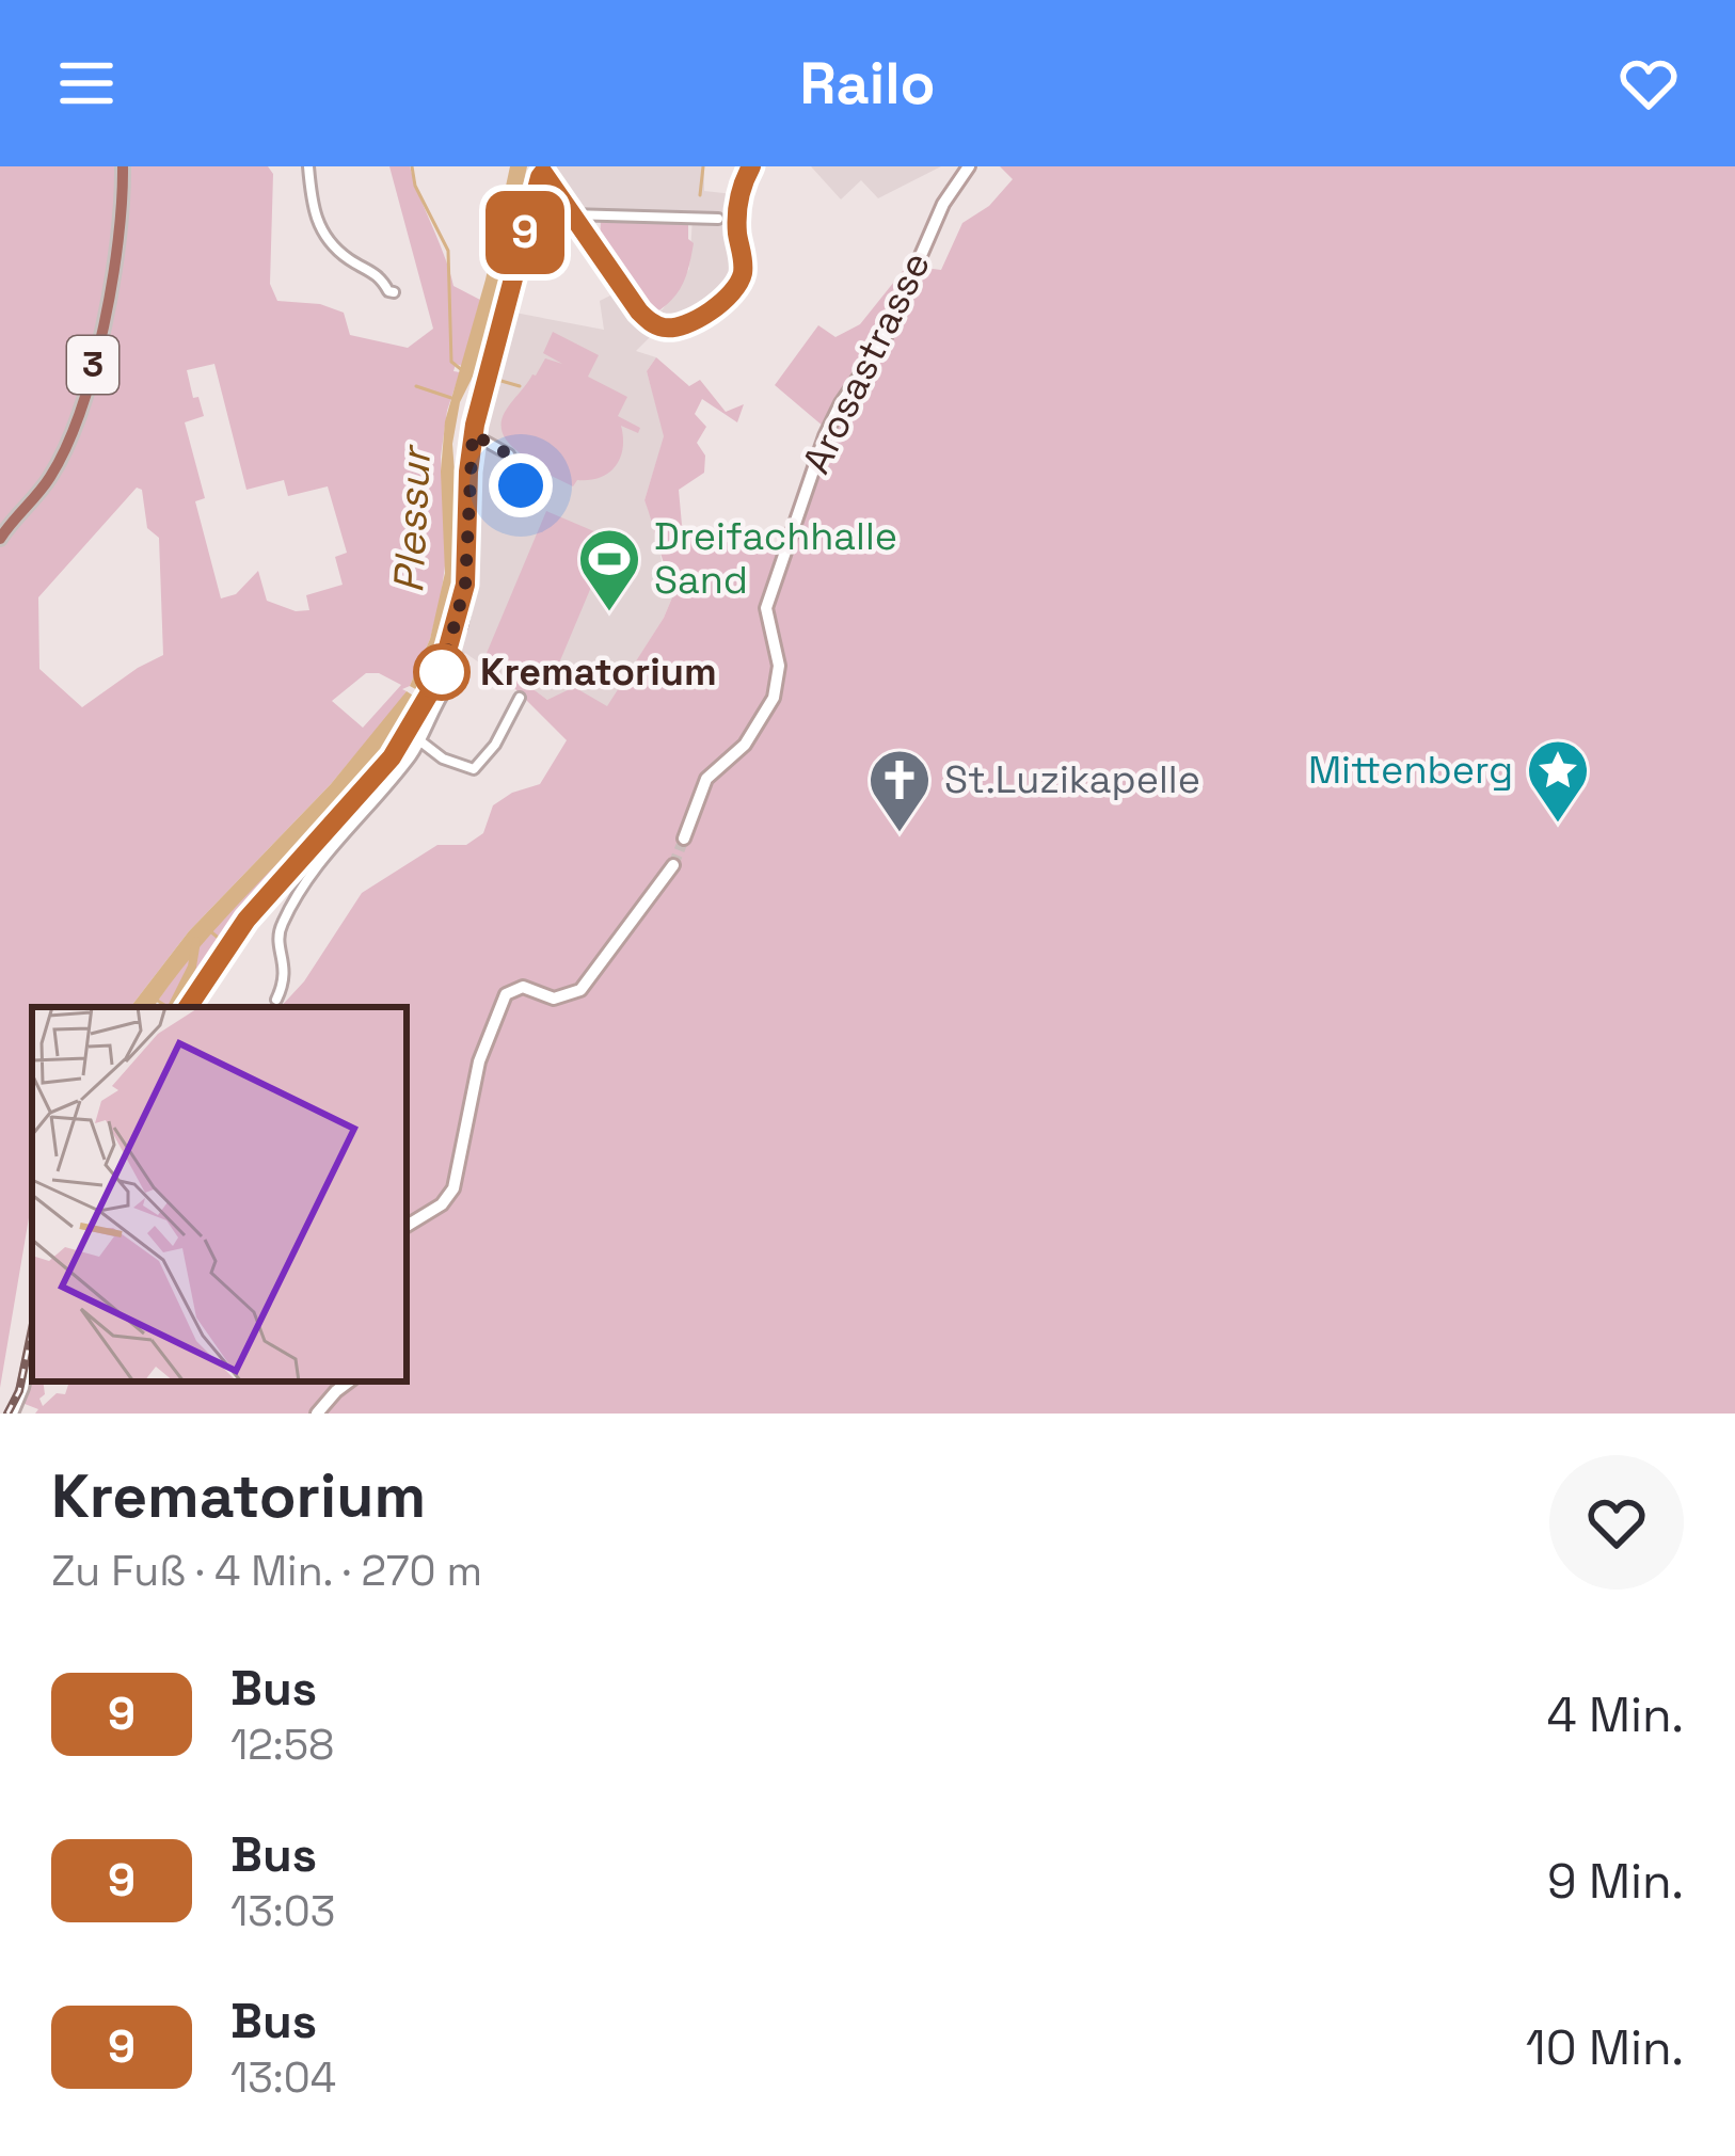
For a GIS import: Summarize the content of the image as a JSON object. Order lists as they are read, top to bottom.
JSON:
{
  "streets": {
    "main road": ["Arosastrasse", "3"]
  },
  "water": ["Plessur"],
  "places": {
    "sports": ["Dreifachhalle Sand"],
    "other": ["Krematorium"],
    "place": ["Mittenberg"],
    "church": ["St.Luzikapelle"]
  },
  "lines": ["bus line 9"],
  "page": {
    "header": "Railo",
    "on_map": "9",
    "heading": ["Krematorium", "Zu Fuß · 4 Min. · 270 m"],
    "list": [
      {
        "mark": "9",
        "name": "Bus",
        "note": "12:58",
        "value": "4 Min."
      },
      {
        "mark": "9",
        "name": "Bus",
        "note": "13:03",
        "value": "9 Min."
      },
      {
        "mark": "9",
        "name": "Bus",
        "note": "13:04",
        "value": "10 Min."
      }
    ]
  }
}
